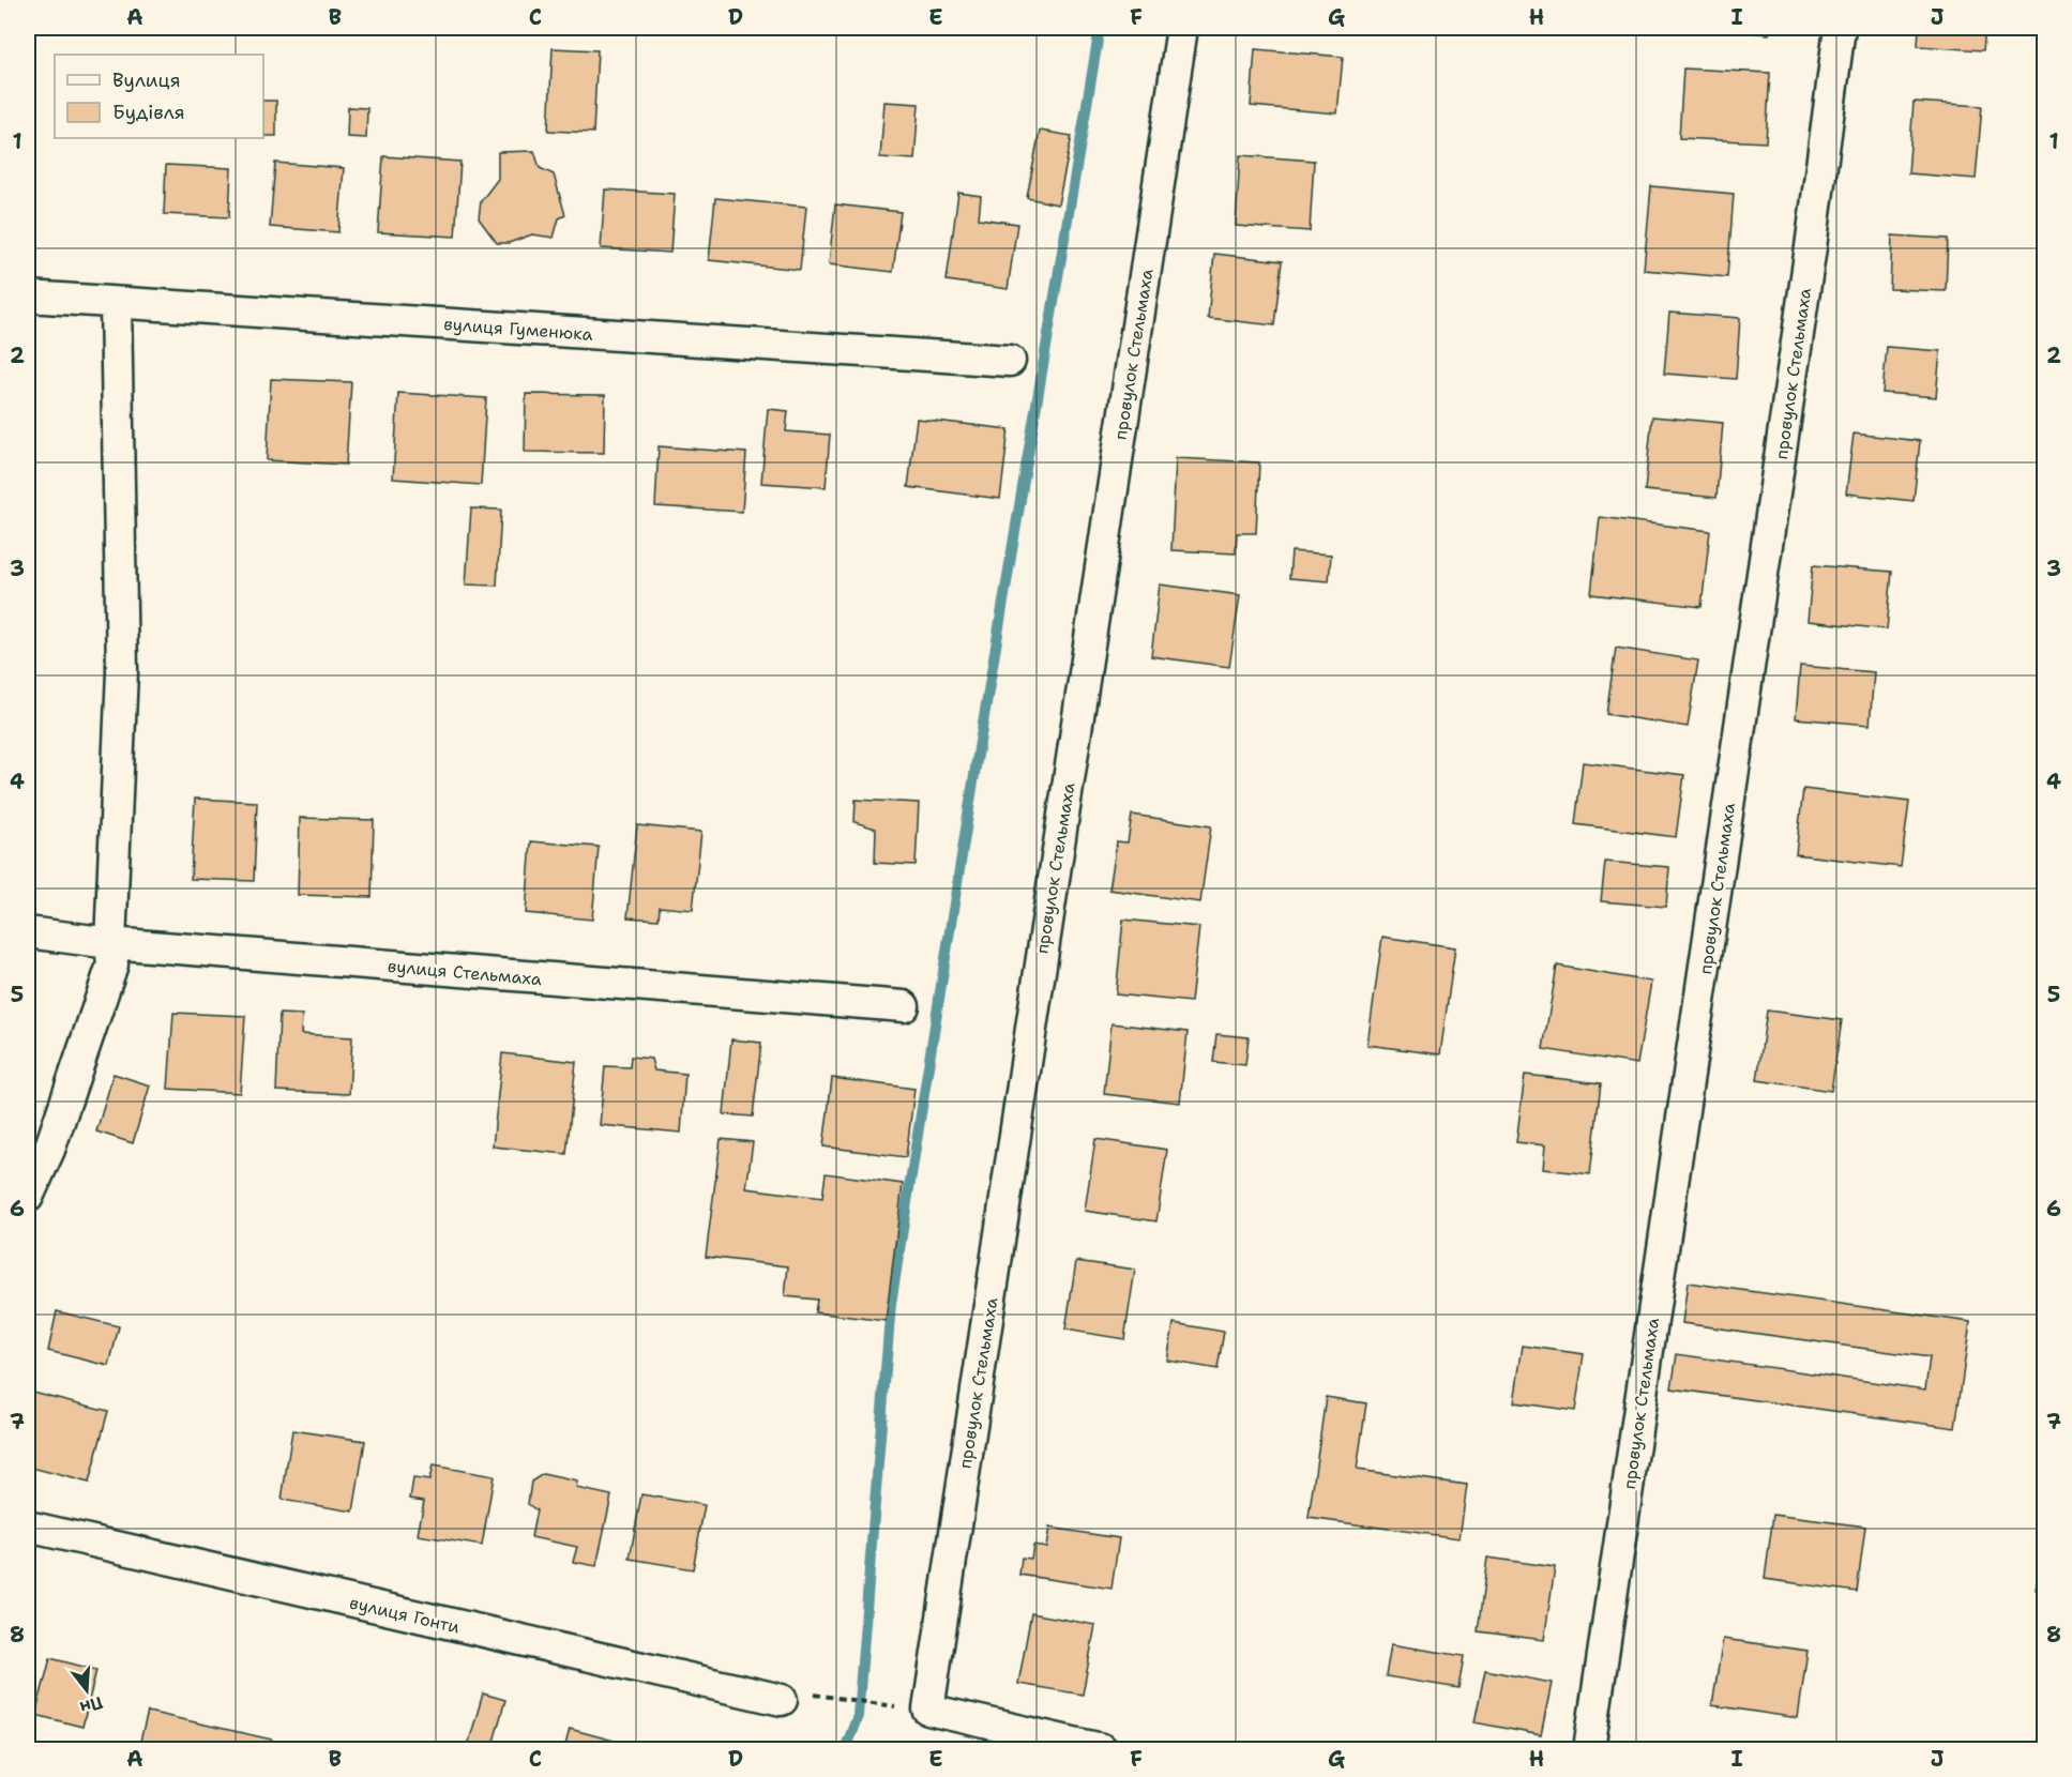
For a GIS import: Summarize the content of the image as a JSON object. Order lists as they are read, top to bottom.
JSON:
{
  "streets": {
    "street": [
      "вулиця Гуменюка",
      "провулок Стельмаха",
      "вулиця Стельмаха",
      "вулиця Гонти"
    ]
  },
  "legend": ["Вулиця", "Будівля"],
  "north": "bottom",
  "grid": {
    "columns": [
      "A",
      "B",
      "C",
      "D",
      "E",
      "F",
      "G",
      "H",
      "I",
      "J"
    ],
    "rows": [
      "1",
      "2",
      "3",
      "4",
      "5",
      "6",
      "7",
      "8"
    ]
  }
}
